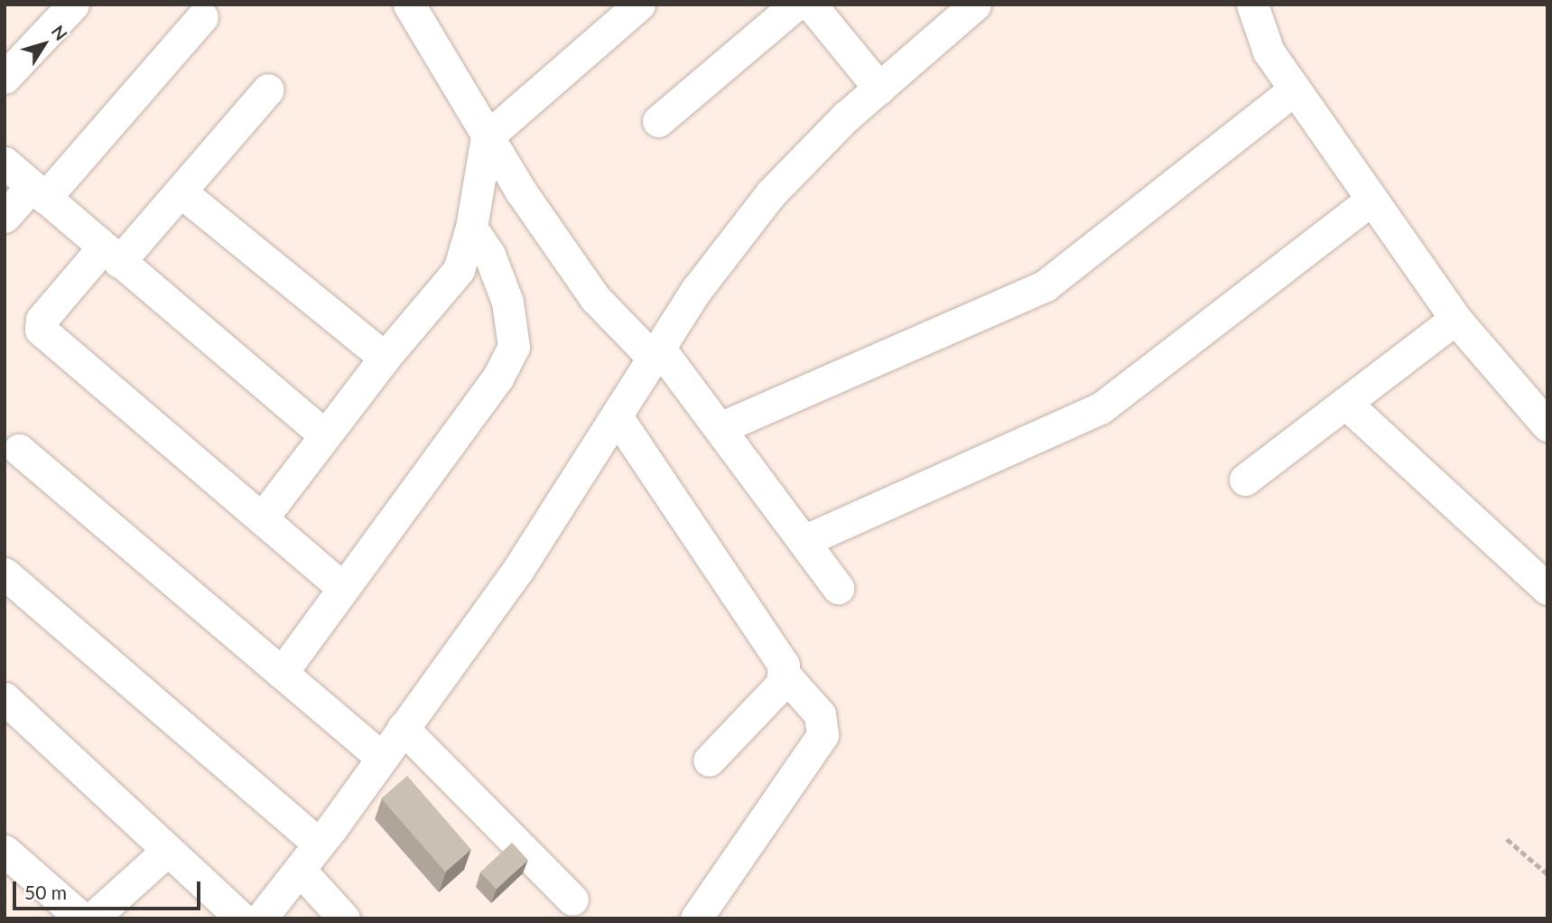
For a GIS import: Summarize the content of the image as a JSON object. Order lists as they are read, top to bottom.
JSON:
{
  "scale_bar": "50 m",
  "north": "top right"
}
